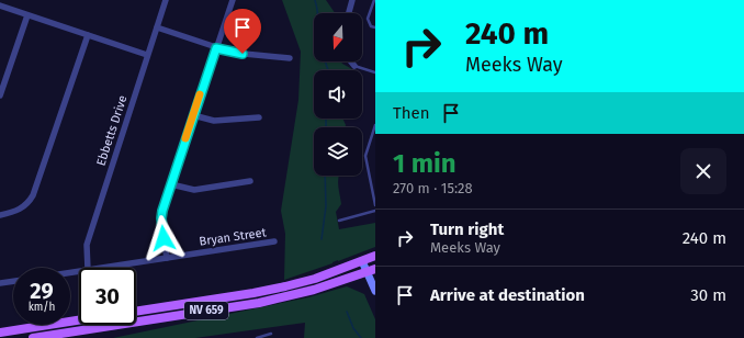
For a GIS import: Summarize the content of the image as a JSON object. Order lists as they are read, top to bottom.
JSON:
{
  "streets": {
    "main road": ["NV 659"],
    "street": ["Ebbetts Drive", "Bryan Street"]
  },
  "north": "bottom",
  "page": {
    "turn": ["240 m", "Meeks Way"],
    "then": "Then",
    "heading": ["1 min", "270 m · 15:28"],
    "list": [
      {
        "name": "Turn right",
        "note": "Meeks Way",
        "value": "240 m"
      },
      {
        "name": "Arrive at destination",
        "value": "30 m"
      }
    ],
    "speed": "29 km/h",
    "limit": "30"
  }
}
